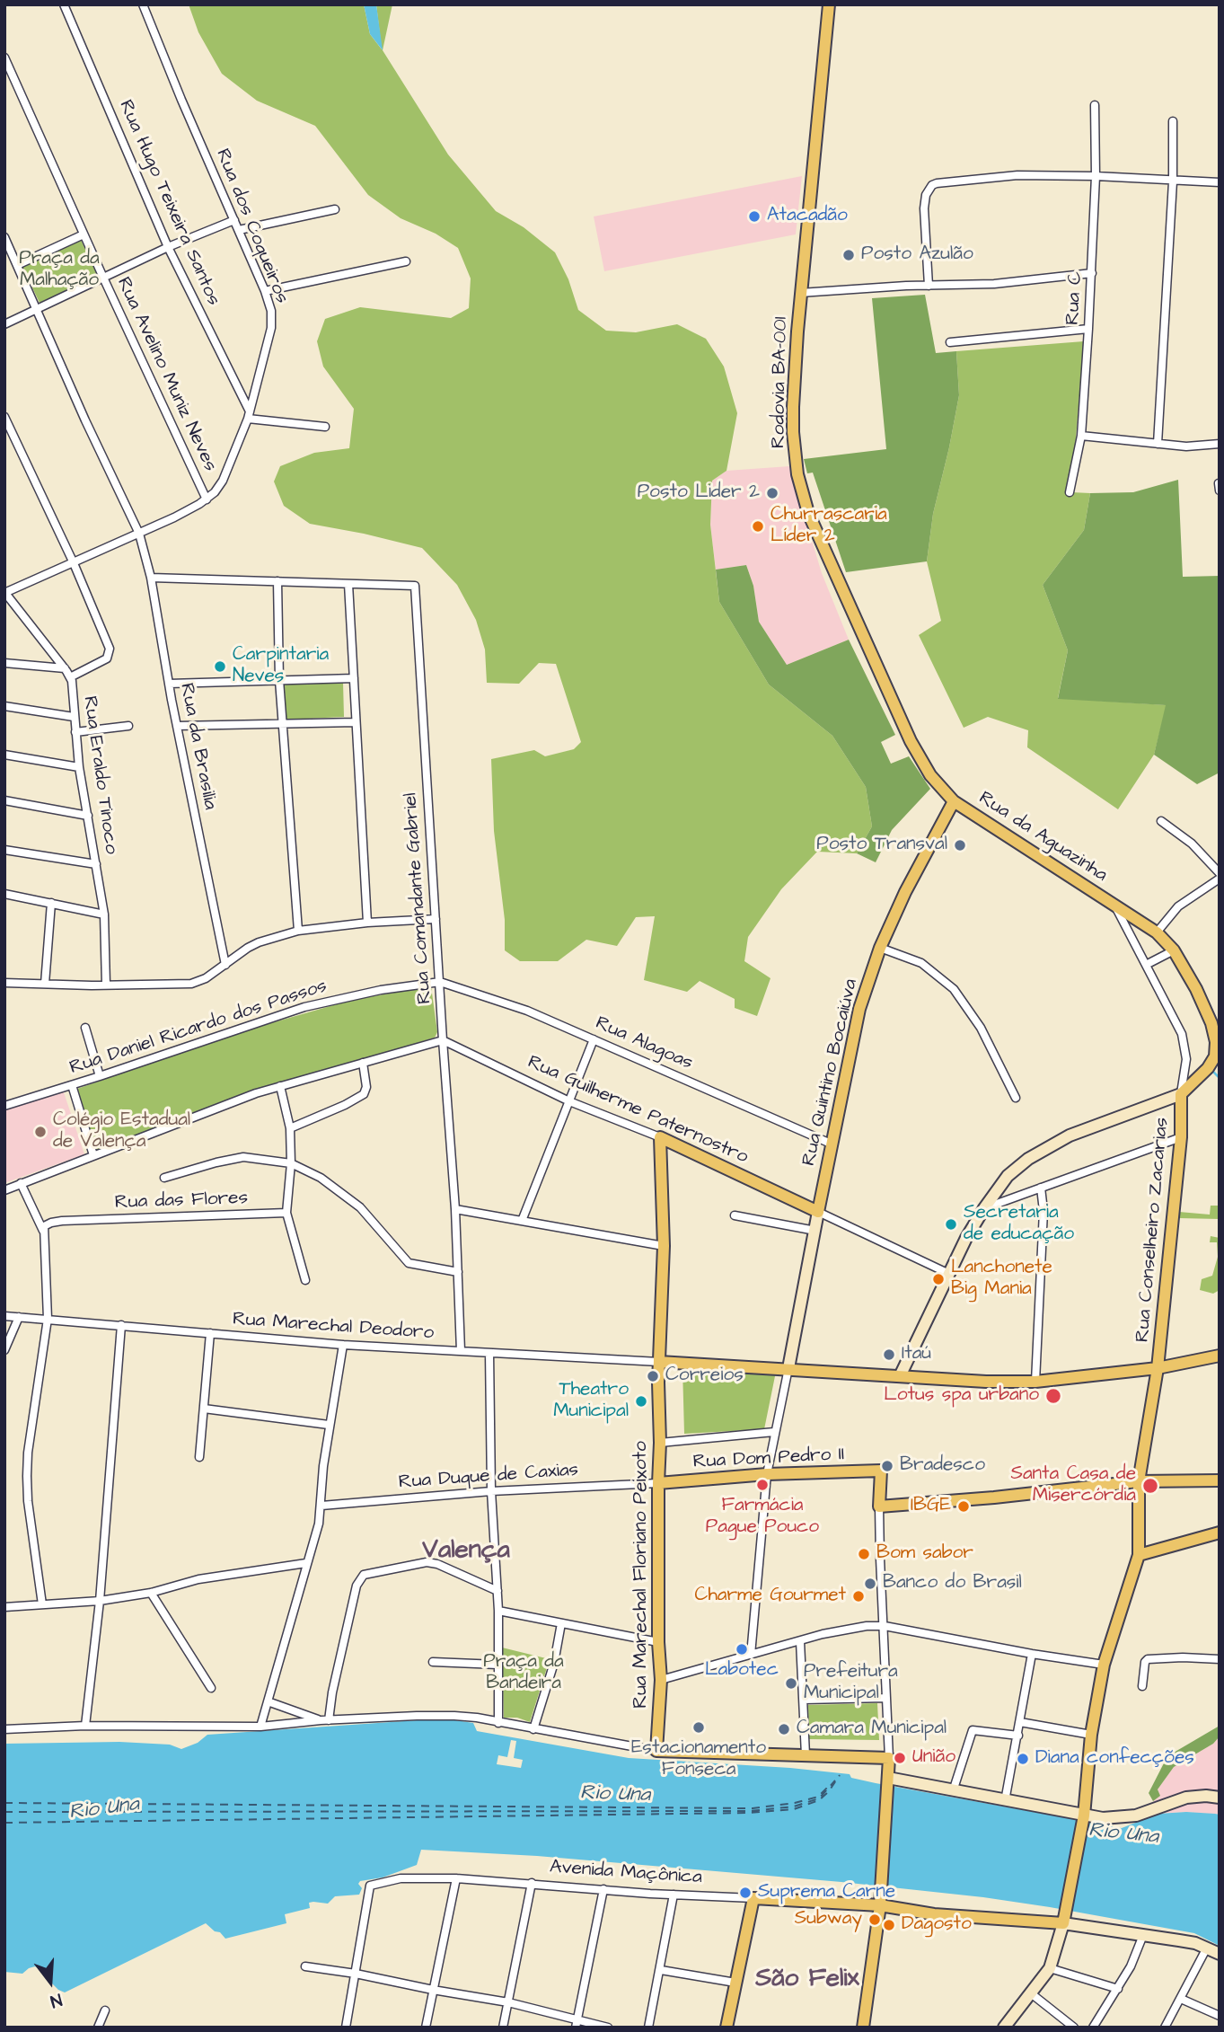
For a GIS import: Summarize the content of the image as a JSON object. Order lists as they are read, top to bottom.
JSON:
{
  "streets": {
    "main road": [
      "Rodovia BA-001",
      "Rua da Aguazinha",
      "Rua Quintino Bocaiúva",
      "Rua Guilherme Paternostro",
      "Rua Conselheiro Zacarias",
      "Rua Dom Pedro II",
      "Rua Marechal Floriano Peixoto",
      "Avenida Maçônica"
    ],
    "street": [
      "Rua Hugo Teixeira Santos",
      "Rua dos Coqueiros",
      "Rua C",
      "Rua Avelino Muniz Neves",
      "Rua da Brasilia",
      "Rua Eraldo Tinoco",
      "Rua Comandante Gabriel",
      "Rua Daniel Ricardo dos Passos",
      "Rua Alagoas",
      "Rua das Flores",
      "Rua Marechal Deodoro",
      "Rua Duque de Caxias"
    ]
  },
  "crossings": [
    ["Rua Hugo Teixeira Santos", "Rua dos Coqueiros"],
    ["Rua dos Coqueiros", "Rua Avelino Muniz Neves"],
    ["Rua dos Coqueiros", "Rua da Brasilia"],
    ["Rua dos Coqueiros", "Rua Eraldo Tinoco"],
    ["Rodovia BA-001", "Rua da Aguazinha"],
    ["Rodovia BA-001", "Rua Quintino Bocaiúva"],
    ["Rua da Aguazinha", "Rua Quintino Bocaiúva"],
    ["Rua Comandante Gabriel", "Rua Daniel Ricardo dos Passos"],
    ["Rua Comandante Gabriel", "Rua Alagoas"],
    ["Rua Comandante Gabriel", "Rua Guilherme Paternostro"],
    ["Rua Comandante Gabriel", "Rua Marechal Deodoro"],
    ["Rua Daniel Ricardo dos Passos", "Rua Alagoas"],
    ["Rua Alagoas", "Rua Quintino Bocaiúva"],
    ["Rua Quintino Bocaiúva", "Rua Guilherme Paternostro"],
    ["Rua Guilherme Paternostro", "Rua Marechal Floriano Peixoto"],
    ["Rua Conselheiro Zacarias", "Avenida Maçônica"],
    ["Rua Marechal Deodoro", "Rua Marechal Floriano Peixoto"],
    ["Rua Dom Pedro II", "Rua Duque de Caxias"],
    ["Rua Dom Pedro II", "Rua Marechal Floriano Peixoto"],
    ["Rua Duque de Caxias", "Rua Marechal Floriano Peixoto"]
  ],
  "districts": ["Valença", "São Felix"],
  "water": ["Rio Una"],
  "parks": ["Praça da Malhação", "Praça da Bandeira"],
  "places": [
    "Atacadão",
    "Posto Azulão",
    "Posto Lider 2",
    "Churrascaria Líder 2",
    "Carpintaria Neves",
    "Posto Transval",
    "Colégio Estadual de Valença",
    "Secretaria de educação",
    "Lanchonete Big Mania",
    "Itaú",
    "Correios",
    "Lotus spa urbano",
    "Theatro Municipal",
    "Bradesco",
    "Farmácia Pague Pouco",
    "Santa Casa de Misercórdia",
    "IBGE",
    "Bom sabor",
    "Banco do Brasil",
    "Charme Gourmet",
    "Labotec",
    "Prefeitura Municipal",
    "Estacionamento Fonseca",
    "Camara Municipal",
    "União",
    "Diana confecções",
    "Suprema Carne",
    "Subway",
    "Dagosto"
  ],
  "north": "bottom"
}
